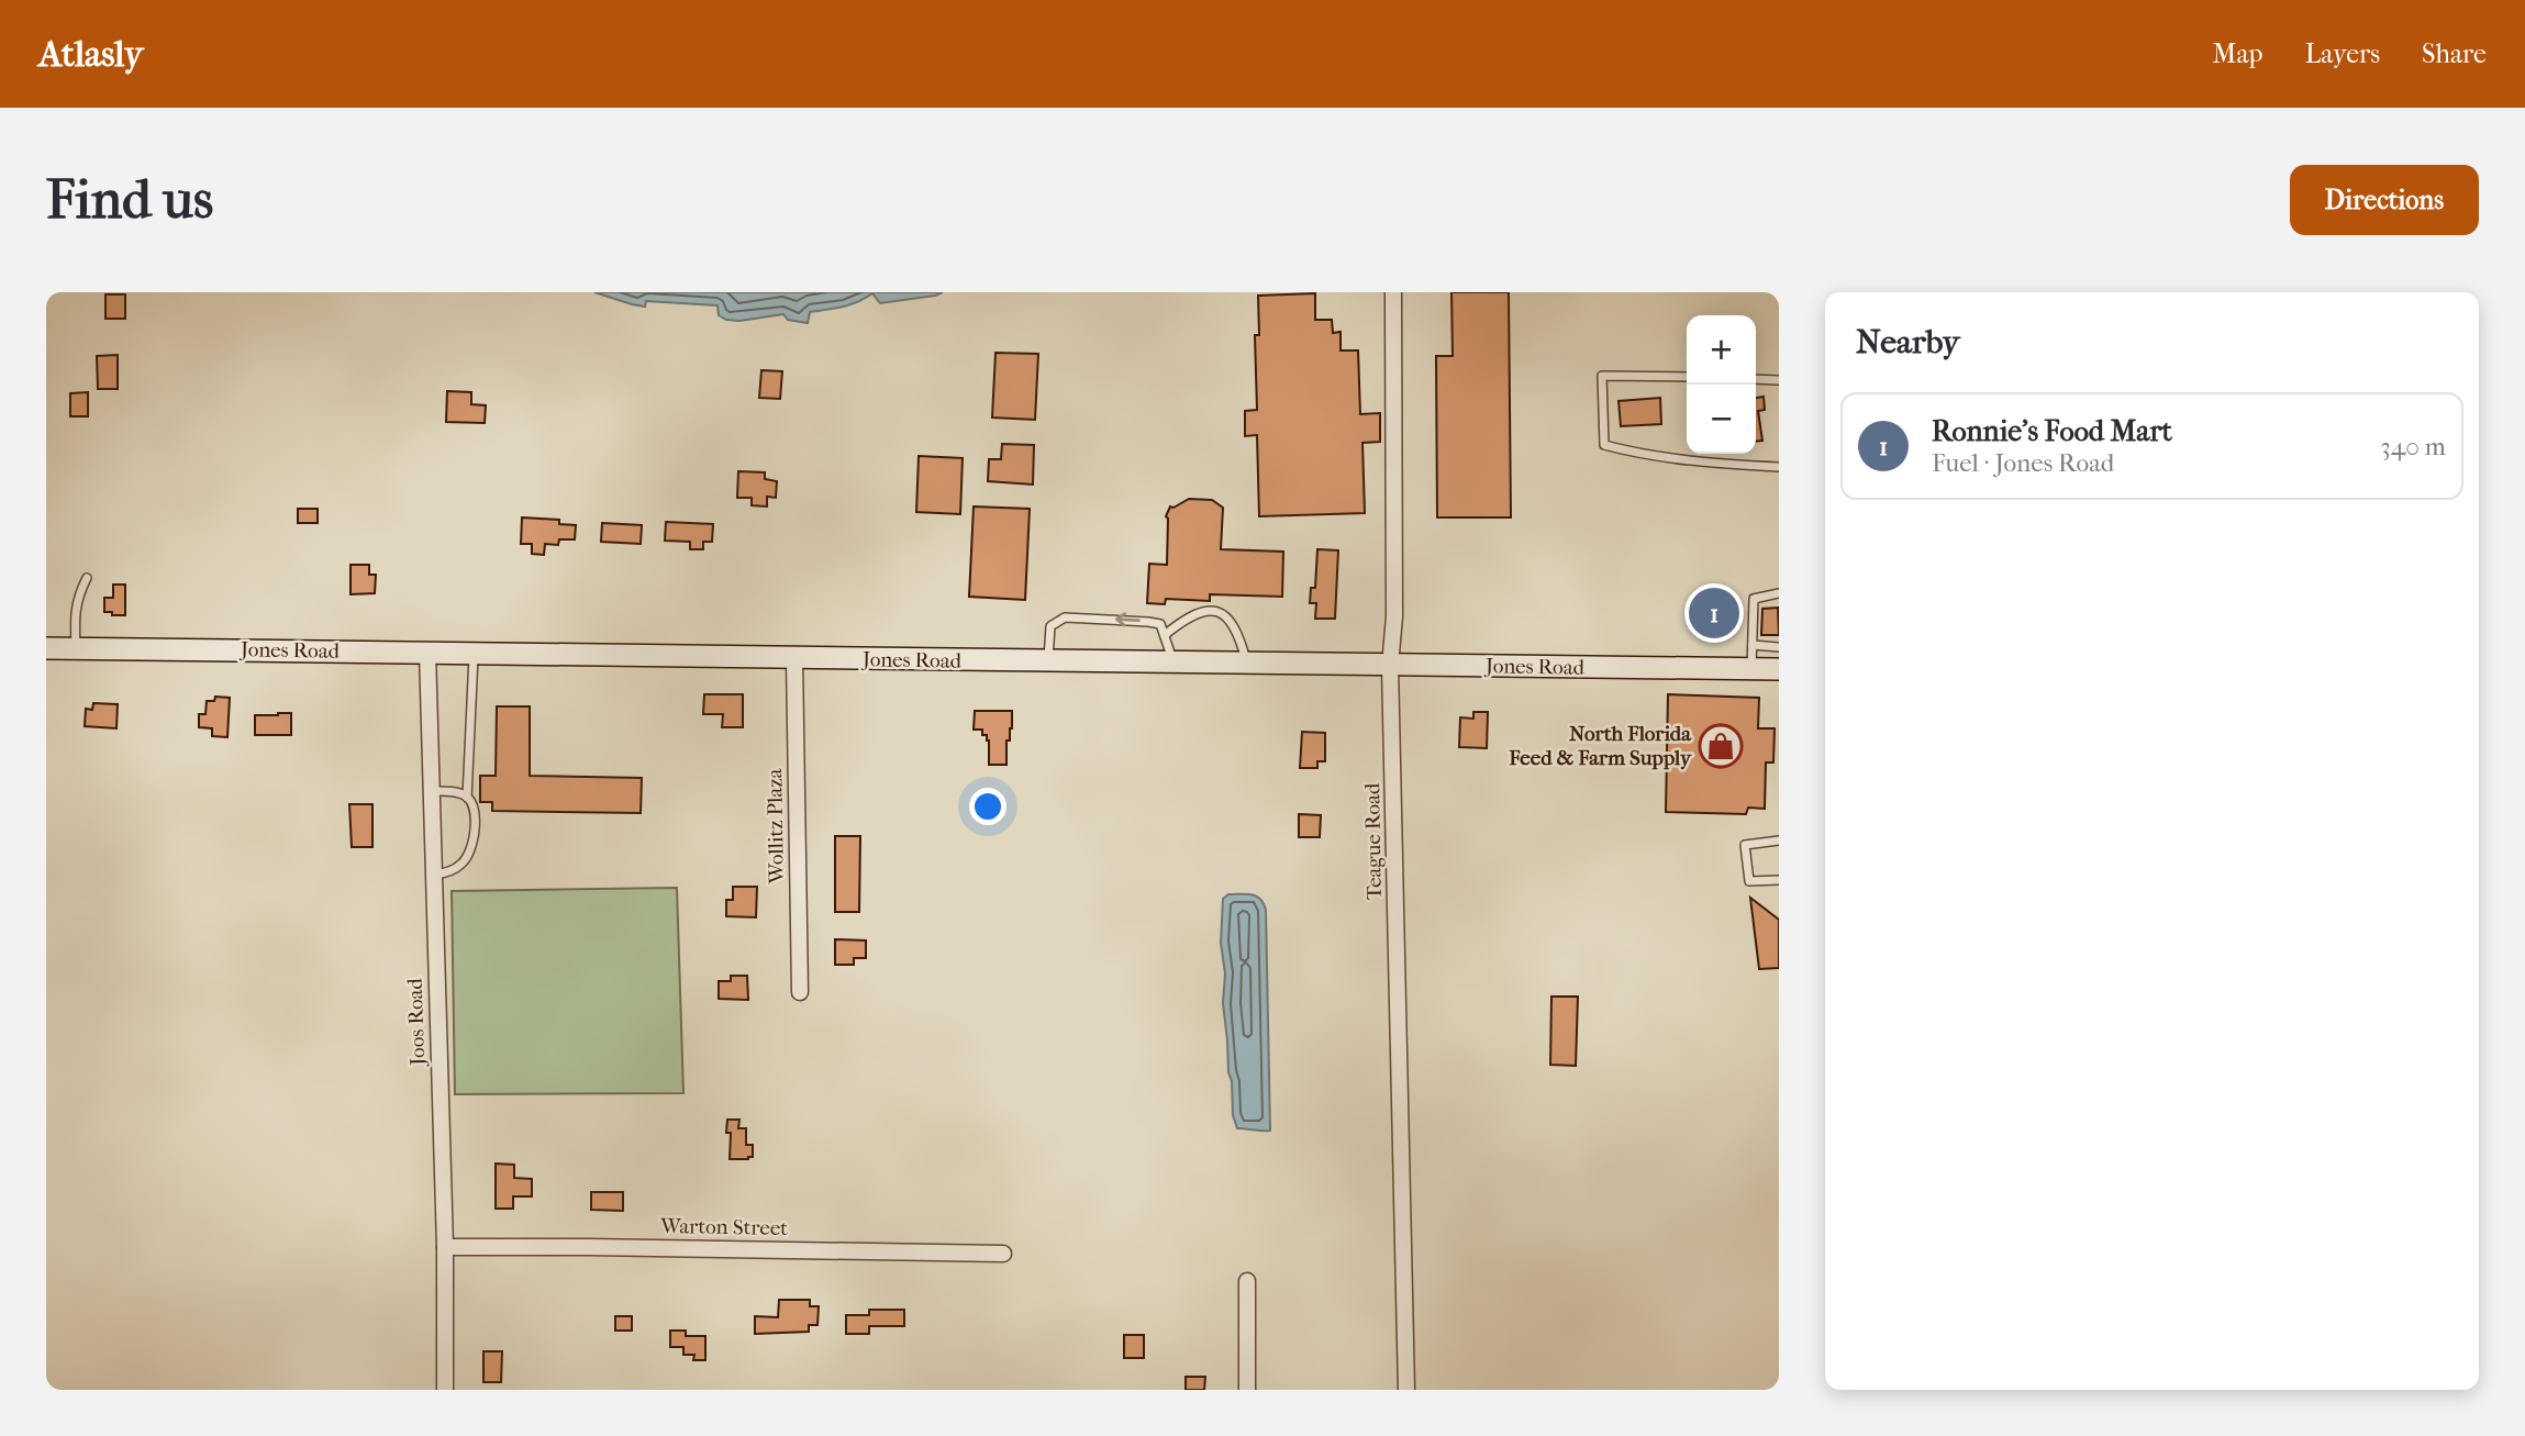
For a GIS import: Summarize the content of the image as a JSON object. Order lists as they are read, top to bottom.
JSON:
{
  "streets": {
    "street": [
      "Jones Road",
      "Wollitz Plaza",
      "Teague Road",
      "Joos Road",
      "Warton Street"
    ]
  },
  "crossings": [
    ["Jones Road", "Wollitz Plaza"],
    ["Jones Road", "Teague Road"],
    ["Jones Road", "Joos Road"],
    ["Joos Road", "Warton Street"]
  ],
  "places": {
    "shop": ["North Florida Feed & Farm Supply"]
  },
  "page": {
    "header": "Atlasly",
    "nav": ["Map", "Layers", "Share"],
    "buttons": "Directions",
    "title": "Find us",
    "heading": "Nearby",
    "map_buttons": ["+", "−"],
    "list": [
      {
        "mark": "1",
        "name": "Ronnie's Food Mart",
        "note": "Fuel · Jones Road",
        "value": "340 m"
      }
    ],
    "pins": "1"
  }
}
